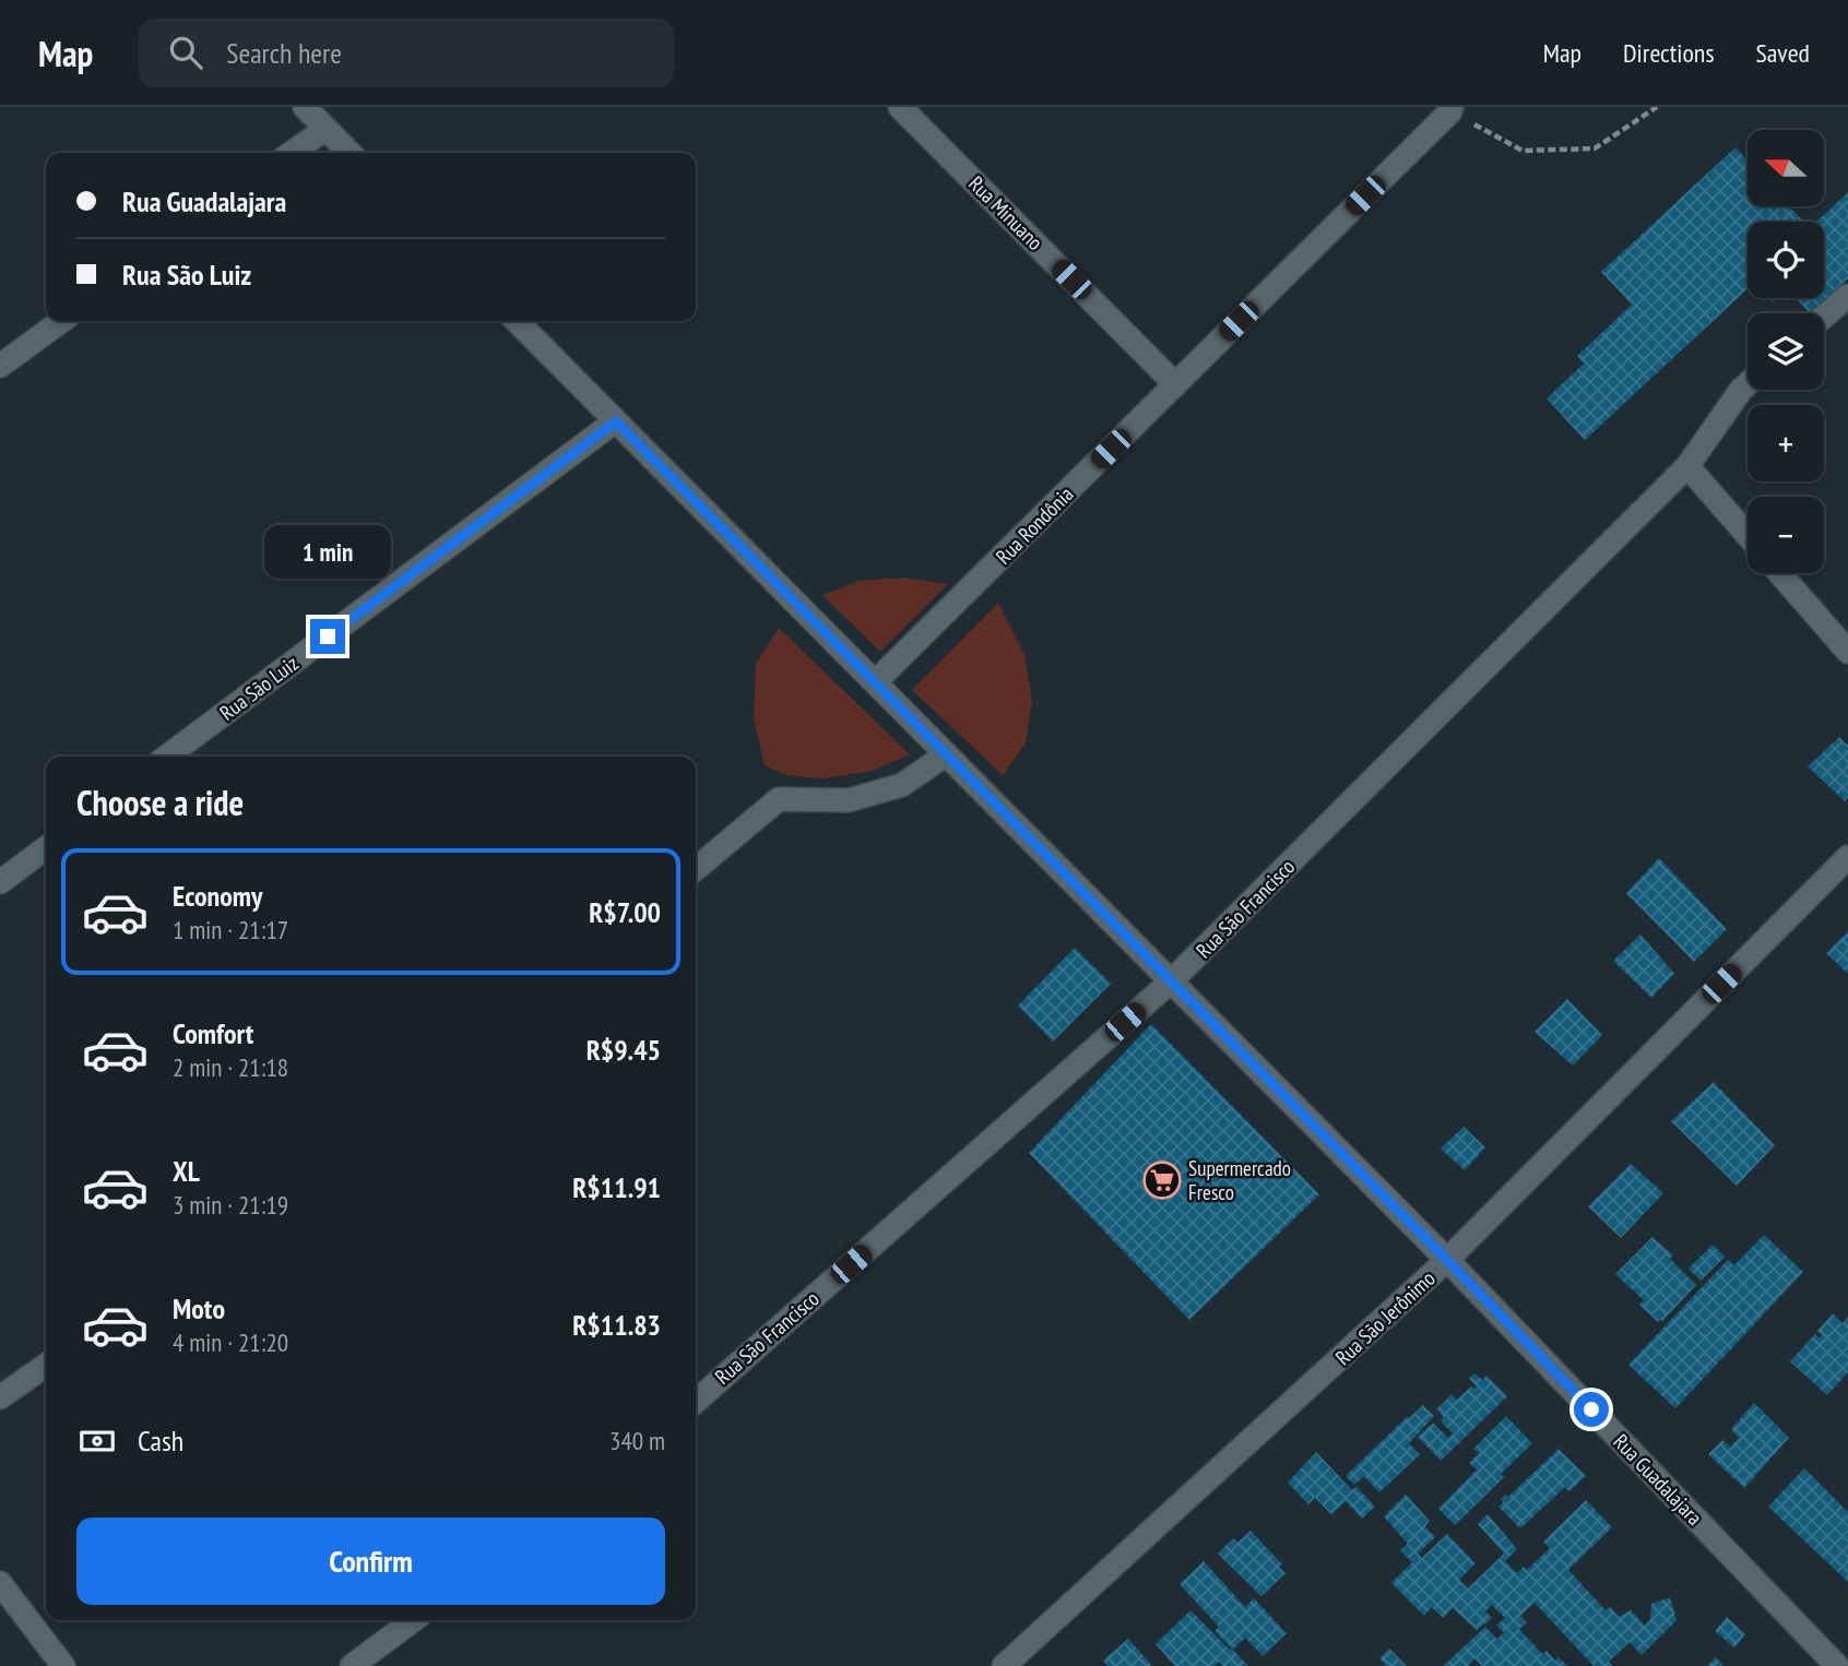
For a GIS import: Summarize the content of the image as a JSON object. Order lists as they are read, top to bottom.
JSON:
{
  "streets": {
    "street": [
      "Rua Minuano",
      "Rua Rondônia",
      "Rua São Luiz",
      "Rua São Francisco",
      "Rua São Jerônimo",
      "Rua Guadalajara"
    ]
  },
  "crossings": [
    ["Rua Minuano", "Rua Rondônia"],
    ["Rua Rondônia", "Rua Guadalajara"],
    ["Rua São Luiz", "Rua Guadalajara"],
    ["Rua São Francisco", "Rua Guadalajara"],
    ["Rua São Jerônimo", "Rua Guadalajara"]
  ],
  "places": {
    "supermarket": ["Supermercado Fresco"]
  },
  "north": "left",
  "page": {
    "header": "Map",
    "search": "Search here",
    "nav": ["Map", "Directions", "Saved"],
    "map_buttons": ["+", "−"],
    "banner": ["Rua Guadalajara", "Rua São Luiz"],
    "bubble": "1 min",
    "heading": "Choose a ride",
    "list": [
      {
        "name": "Economy",
        "note": "1 min · 21:17",
        "value": "R$7.00"
      },
      {
        "name": "Comfort",
        "note": "2 min · 21:18",
        "value": "R$9.45"
      },
      {
        "name": "XL",
        "note": "3 min · 21:19",
        "value": "R$11.91"
      },
      {
        "name": "Moto",
        "note": "4 min · 21:20",
        "value": "R$11.83"
      }
    ],
    "pay": ["Cash", "340 m"],
    "buttons": "Confirm"
  }
}
